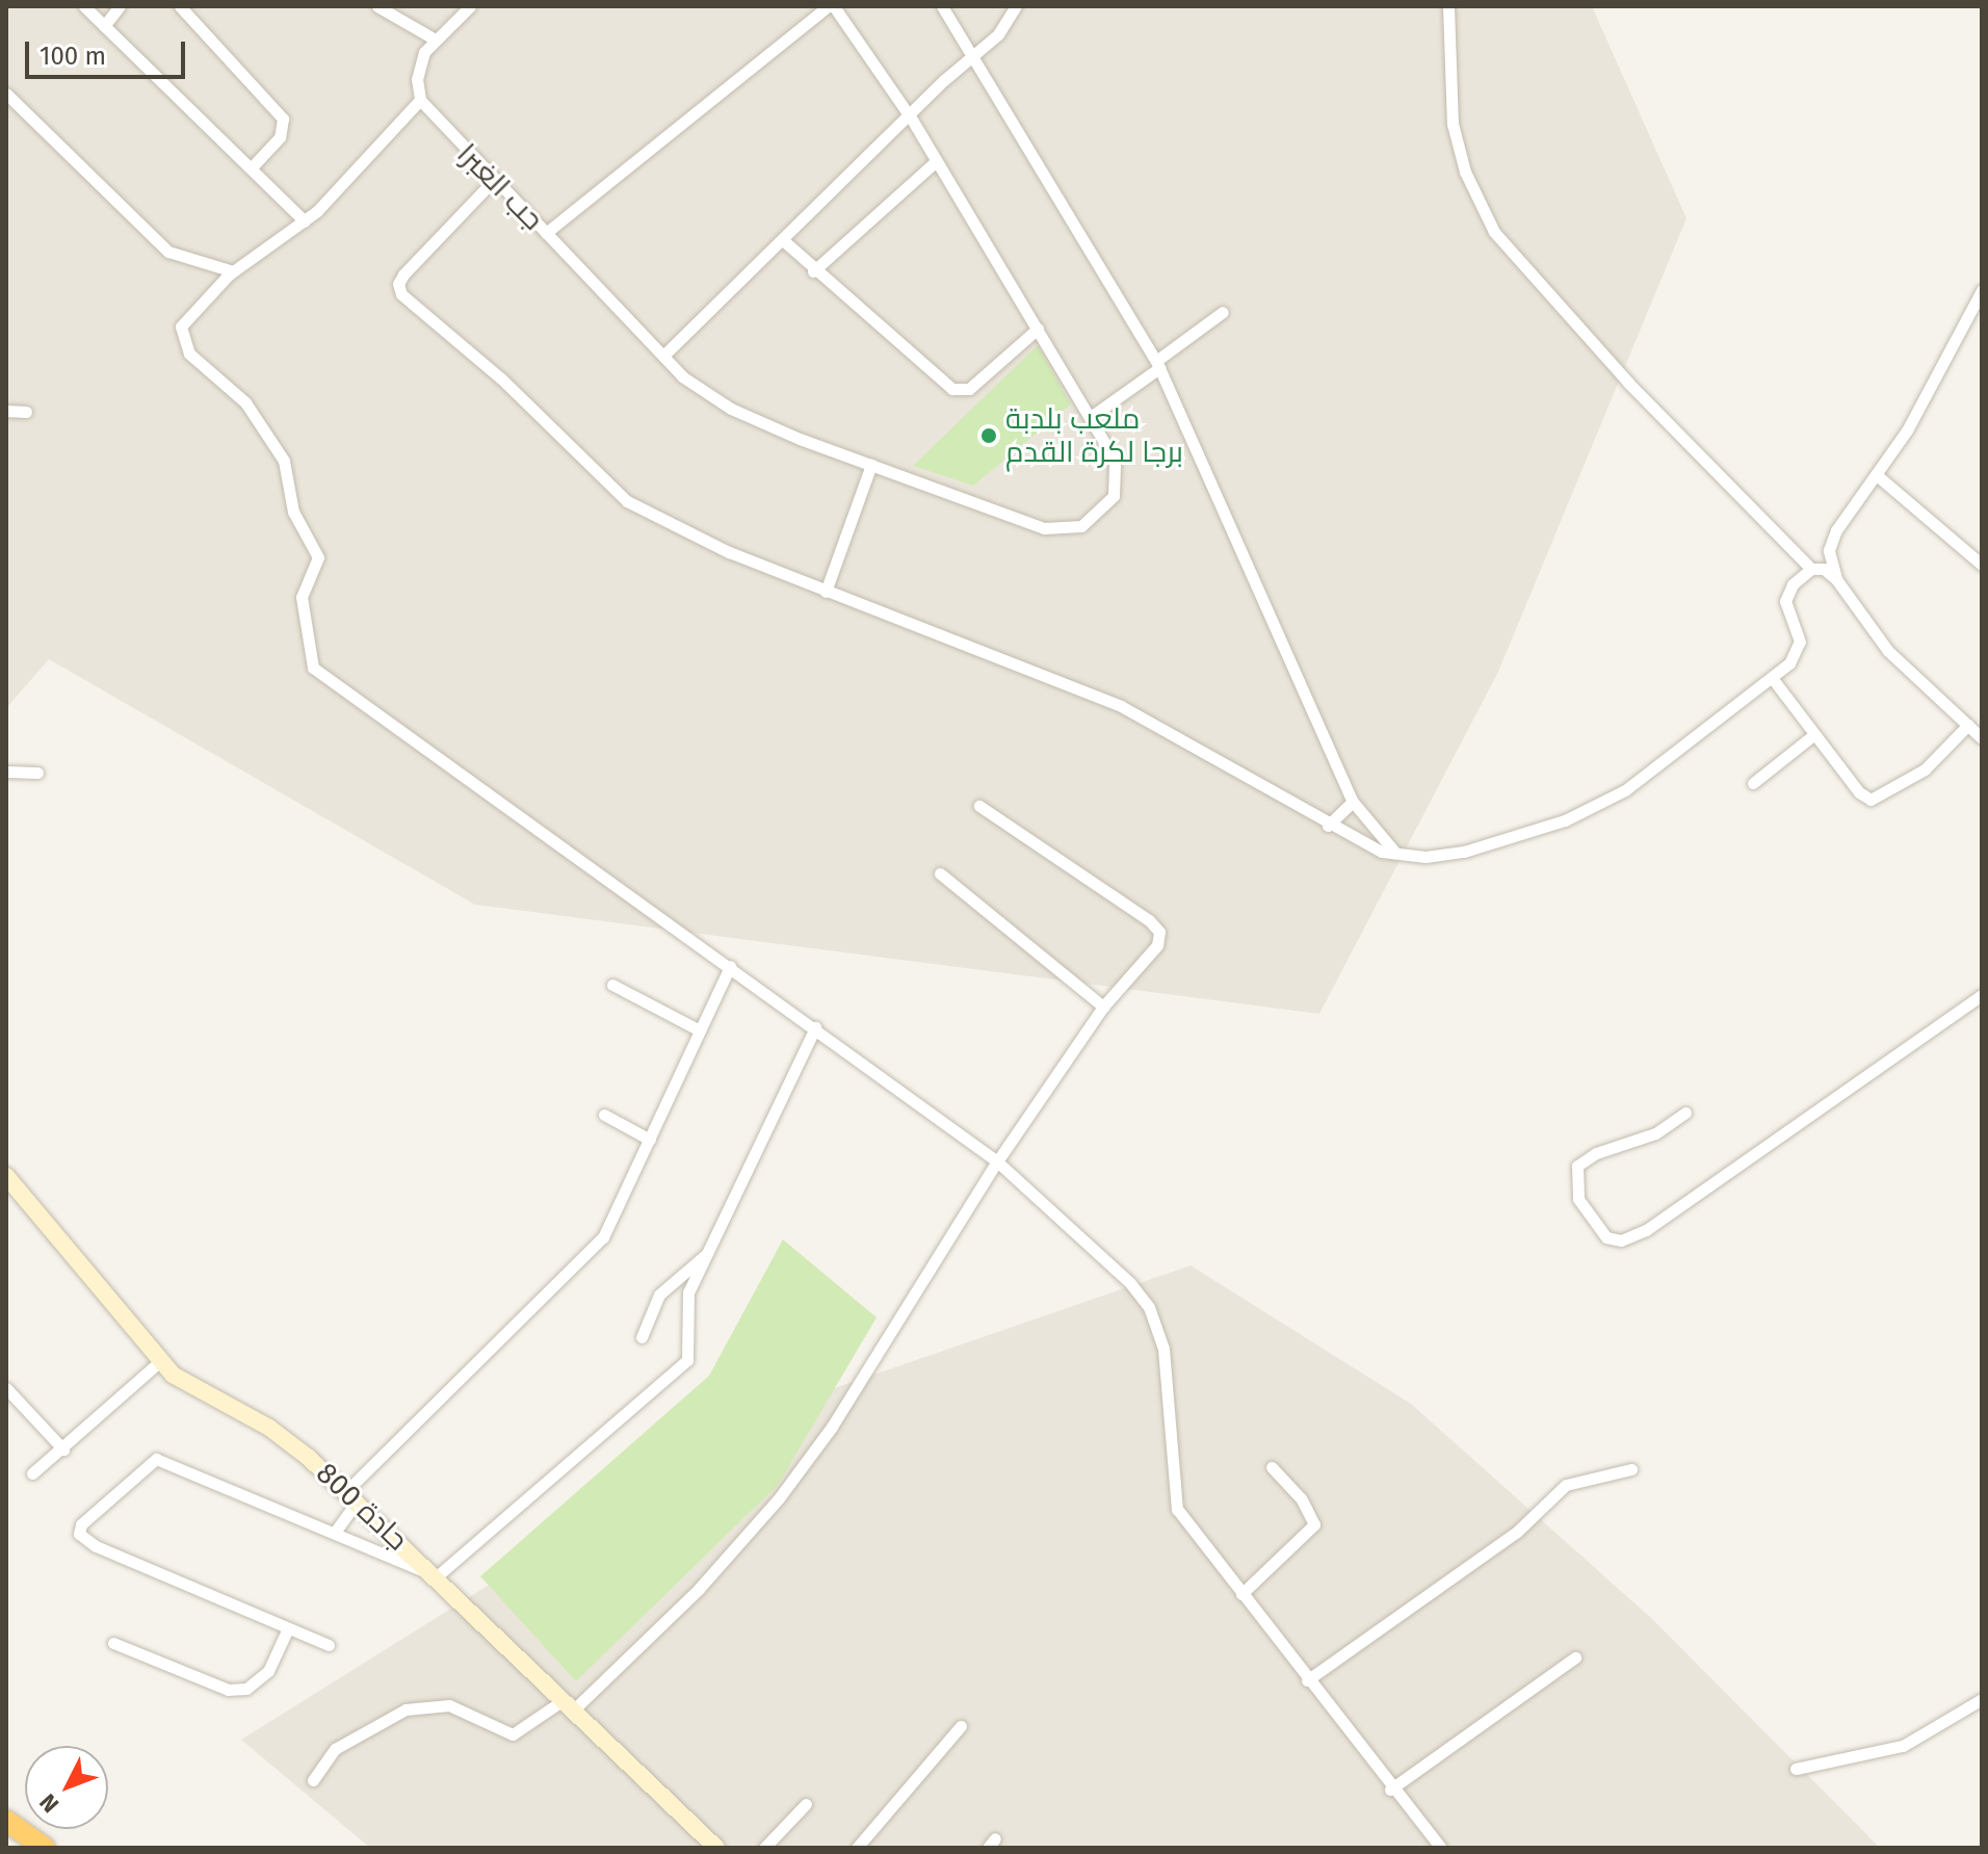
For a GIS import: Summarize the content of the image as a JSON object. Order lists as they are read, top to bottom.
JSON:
{
  "streets": {
    "main road": ["جادة 800"],
    "street": ["جب الغبرا"]
  },
  "places": ["ملعب بلدبة برجا لكرة القدم"],
  "scale_bar": "100 m",
  "north": "bottom left"
}
